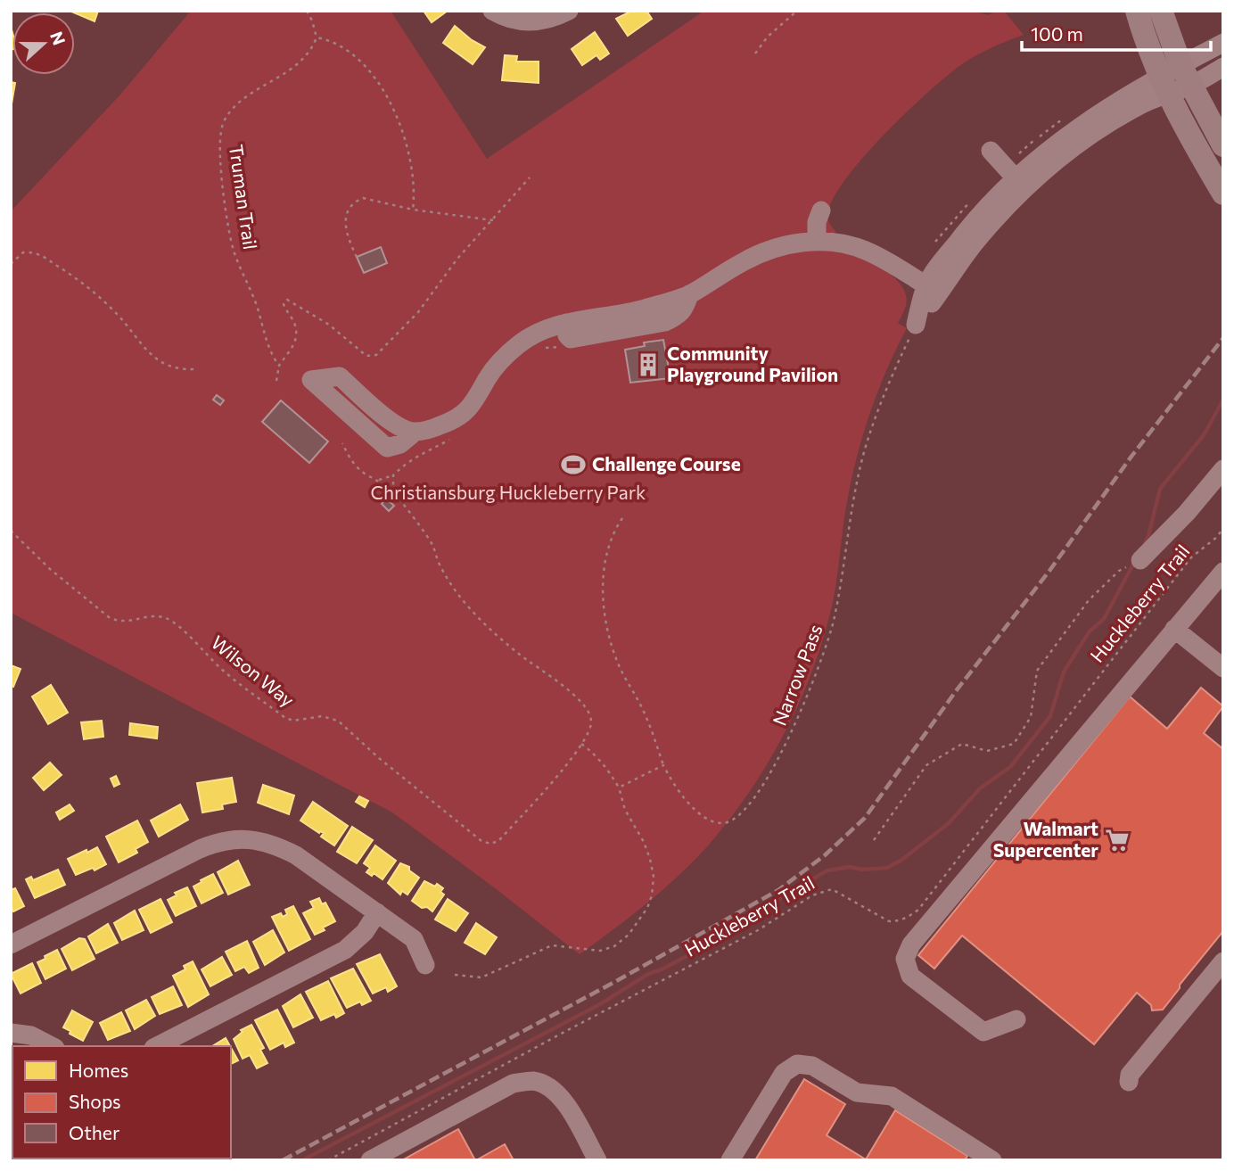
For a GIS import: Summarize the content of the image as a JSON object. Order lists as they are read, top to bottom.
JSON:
{
  "streets": {
    "path": [
      "Truman Trail",
      "Huckleberry Trail",
      "Wilson Way",
      "Narrow Pass"
    ]
  },
  "parks": ["Christiansburg Huckleberry Park"],
  "places": {
    "building": ["Community Playground Pavilion"],
    "sports": ["Challenge Course"],
    "supermarket": ["Walmart Supercenter"]
  },
  "legend": ["Homes", "Shops", "Other"],
  "scale_bar": "100 m",
  "north": "right"
}
